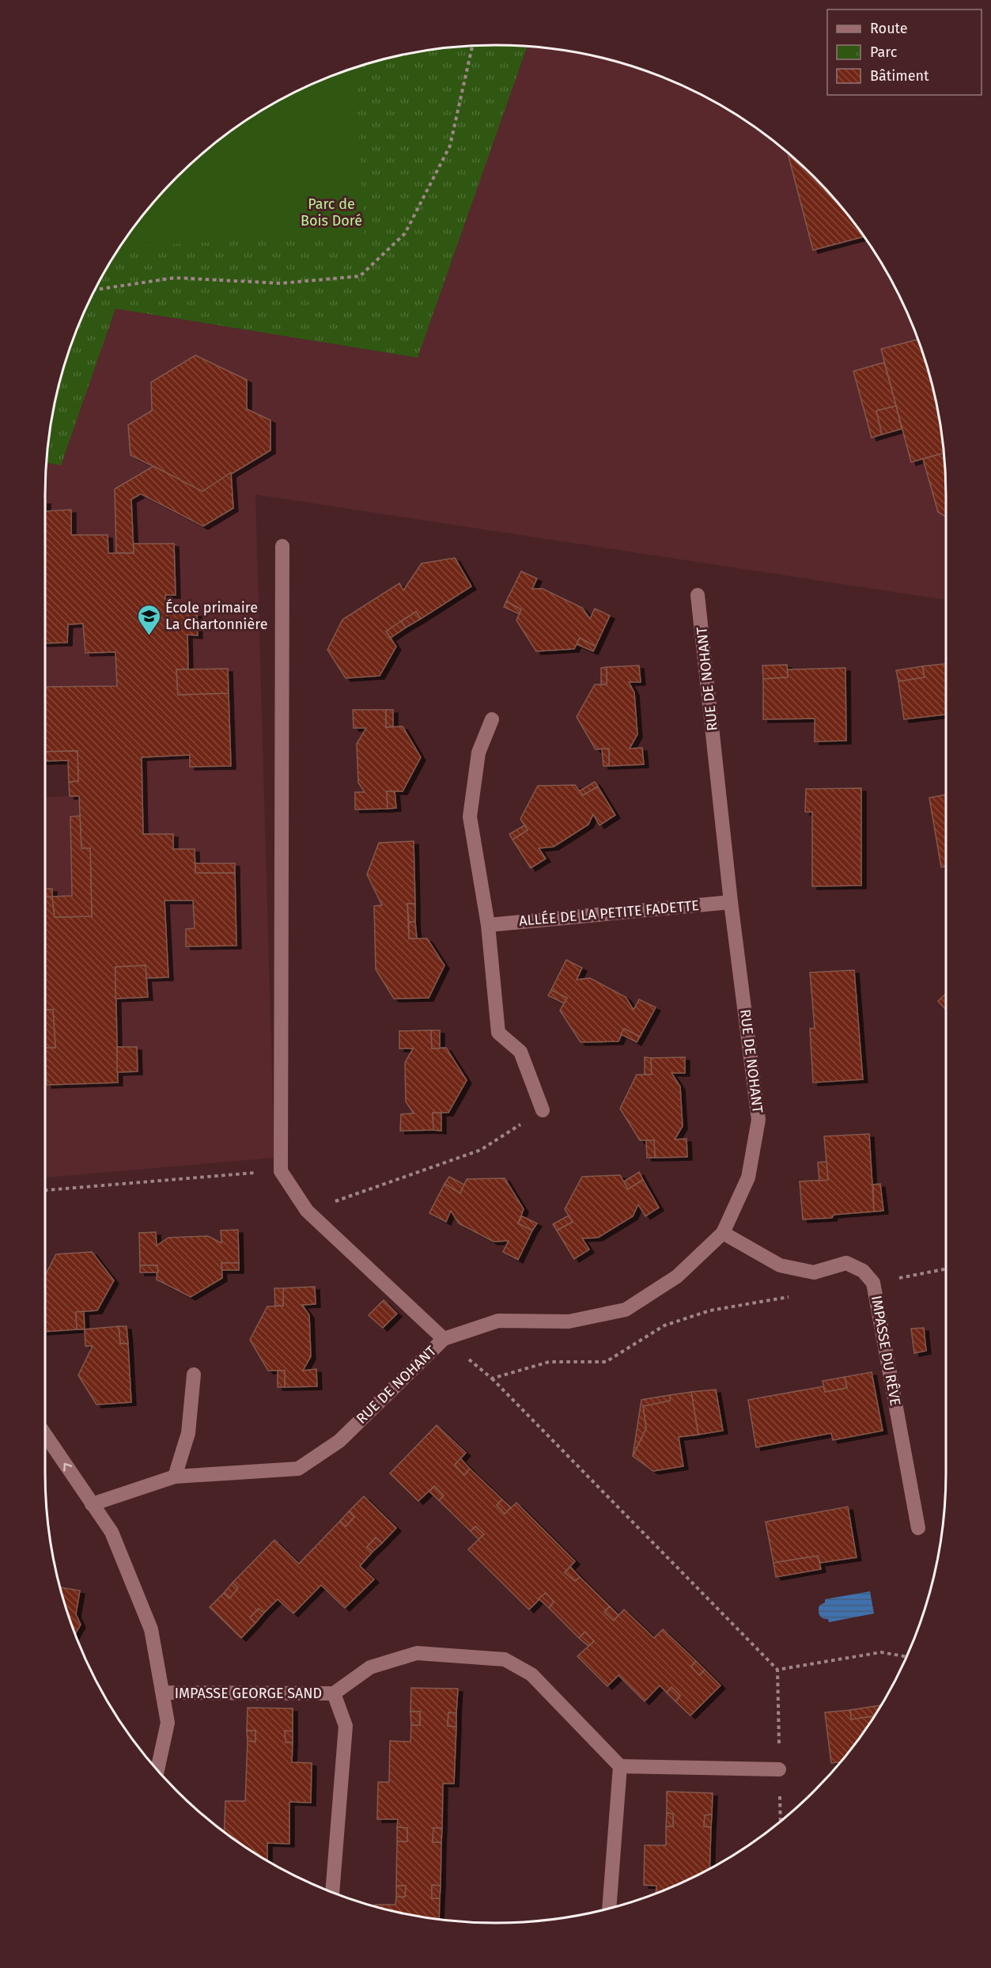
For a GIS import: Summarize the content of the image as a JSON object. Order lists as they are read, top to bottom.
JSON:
{
  "streets": {
    "street": [
      "RUE DE NOHANT",
      "ALLÉE DE LA PETITE FADETTE",
      "IMPASSE DU RÊVE",
      "IMPASSE GEORGE SAND"
    ]
  },
  "crossings": [
    ["RUE DE NOHANT", "ALLÉE DE LA PETITE FADETTE"],
    ["RUE DE NOHANT", "IMPASSE DU RÊVE"]
  ],
  "parks": ["Parc de Bois Doré"],
  "places": {
    "school or university": ["École primaire La Chartonnière"]
  },
  "legend": ["Route", "Parc", "Bâtiment"]
}
